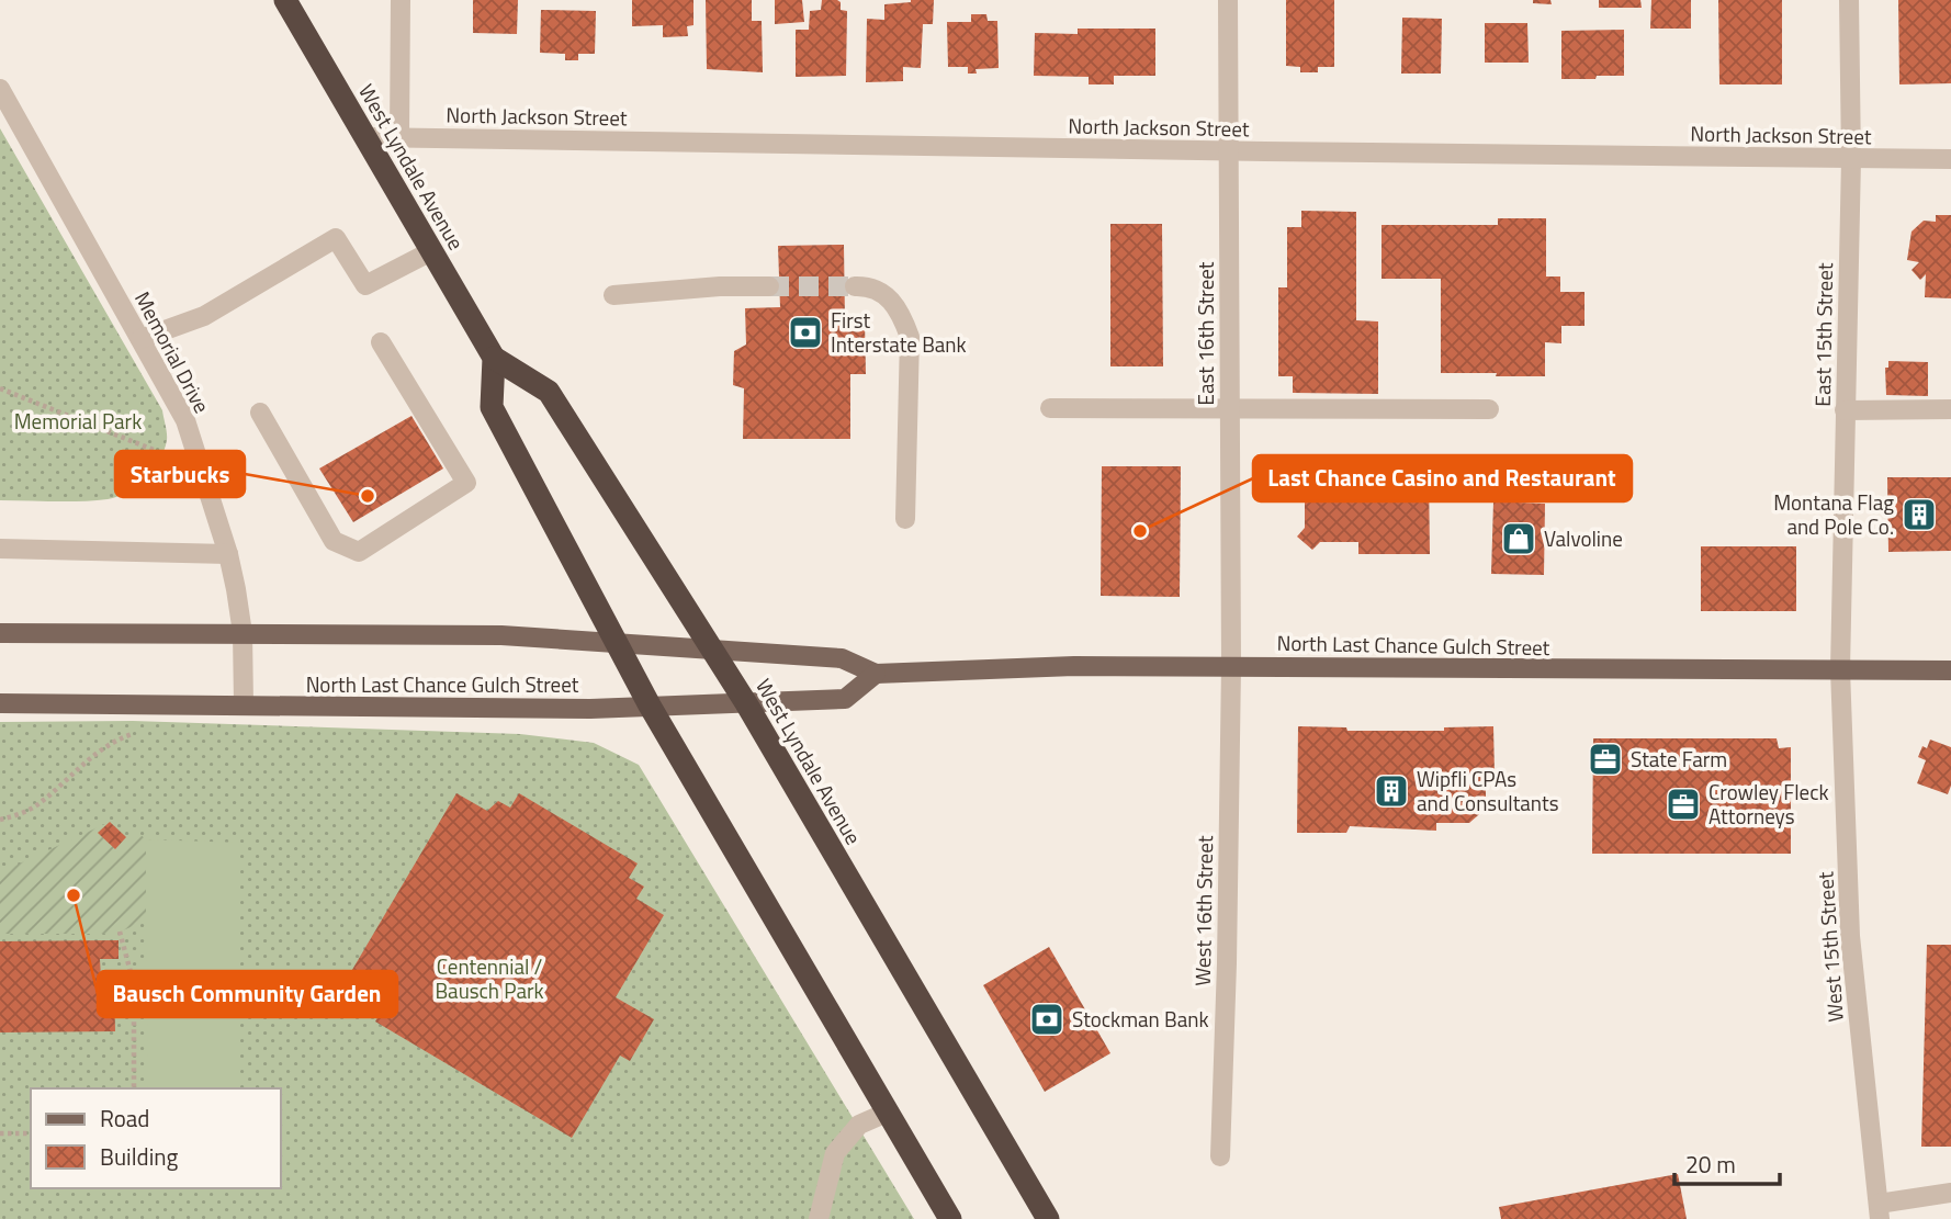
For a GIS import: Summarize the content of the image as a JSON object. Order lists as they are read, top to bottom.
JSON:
{
  "streets": {
    "highway": ["West Lyndale Avenue"],
    "main road": ["North Last Chance Gulch Street"],
    "street": [
      "North Jackson Street",
      "East 16th Street",
      "East 15th Street",
      "Memorial Drive",
      "West 16th Street",
      "West 15th Street"
    ]
  },
  "crossings": [
    ["North Jackson Street", "West Lyndale Avenue"],
    ["North Jackson Street", "East 16th Street"],
    ["North Jackson Street", "East 15th Street"],
    ["West Lyndale Avenue", "North Last Chance Gulch Street"],
    ["East 16th Street", "North Last Chance Gulch Street"],
    ["East 16th Street", "West 16th Street"],
    ["East 15th Street", "North Last Chance Gulch Street"],
    ["East 15th Street", "West 15th Street"],
    ["Memorial Drive", "North Last Chance Gulch Street"],
    ["North Last Chance Gulch Street", "West 16th Street"],
    ["North Last Chance Gulch Street", "West 15th Street"]
  ],
  "parks": ["Memorial Park", "Centennial / Bausch Park"],
  "places": {
    "bank": ["First Interstate Bank", "Stockman Bank"],
    "other": ["Starbucks", "Last Chance Casino and Restaurant", "Bausch Community Garden"],
    "building": ["Montana Flag and Pole Co.", "Wipfli CPAs and Consultants"],
    "shop": ["Valvoline"],
    "office": ["State Farm", "Crowley Fleck Attorneys"]
  },
  "legend": ["Road", "Building"],
  "scale_bar": "20 m"
}
